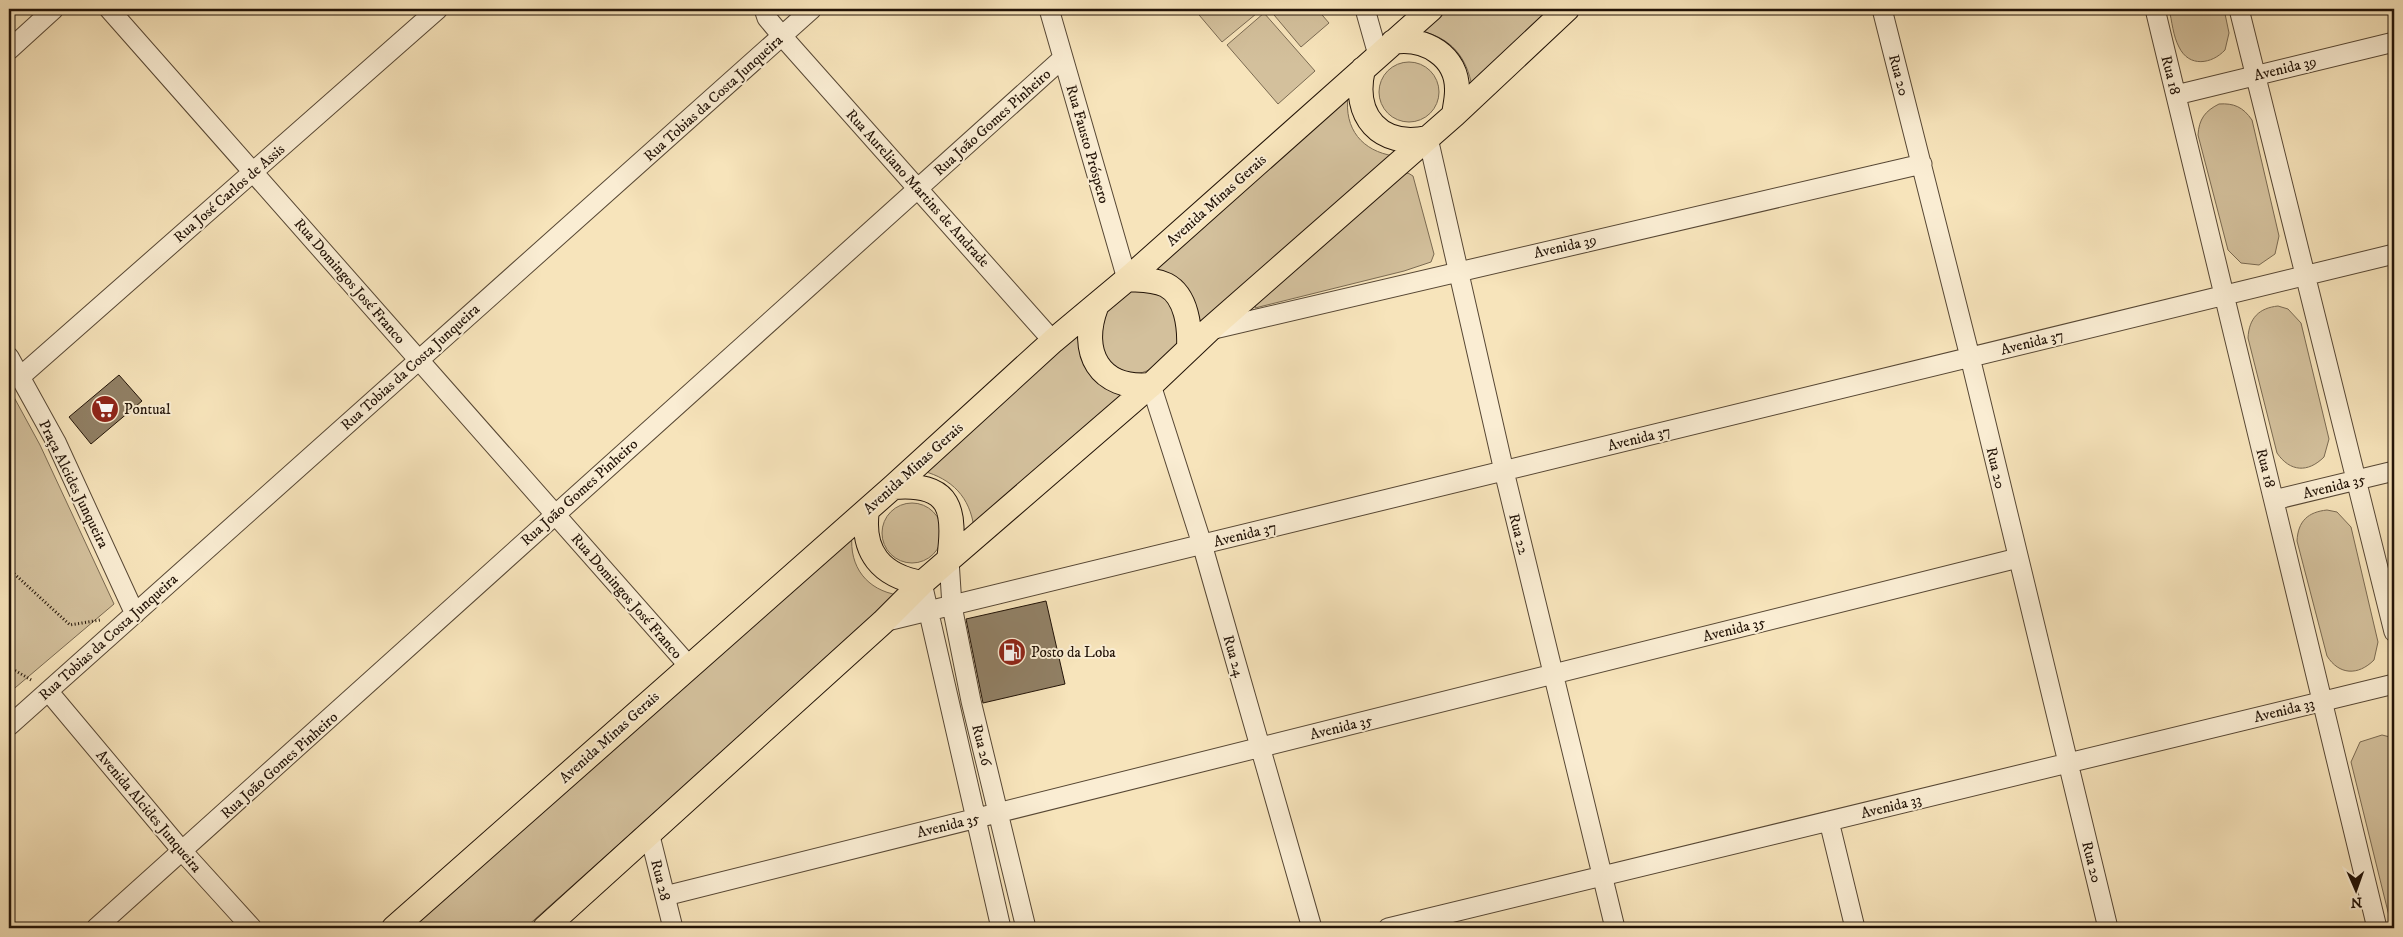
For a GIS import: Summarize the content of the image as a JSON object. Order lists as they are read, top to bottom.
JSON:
{
  "streets": {
    "main road": ["Avenida Minas Gerais"],
    "street": [
      "Avenida 39",
      "Rua 20",
      "Rua 18",
      "Rua Tobias da Costa Junqueira",
      "Rua João Gomes Pinheiro",
      "Rua Fausto Próspero",
      "Rua Aureliano Martins de Andrade",
      "Rua José Carlos de Assis",
      "Rua Domingos José Franco",
      "Avenida 37",
      "Praça Alcides Junqueira",
      "Avenida 35",
      "Rua 22",
      "Rua 24",
      "Avenida 33",
      "Rua 26",
      "Avenida Alcides Junqueira",
      "Rua 28"
    ]
  },
  "crossings": [
    ["Avenida 39", "Rua 20"],
    ["Avenida 39", "Rua 18"],
    ["Avenida 39", "Rua 22"],
    ["Rua 20", "Avenida 37"],
    ["Rua 20", "Avenida 35"],
    ["Rua 20", "Avenida 33"],
    ["Rua 18", "Avenida 37"],
    ["Rua 18", "Avenida 35"],
    ["Rua 18", "Avenida 33"],
    ["Rua Tobias da Costa Junqueira", "Rua Aureliano Martins de Andrade"],
    ["Rua Tobias da Costa Junqueira", "Rua Domingos José Franco"],
    ["Rua Tobias da Costa Junqueira", "Praça Alcides Junqueira"],
    ["Rua Tobias da Costa Junqueira", "Avenida Alcides Junqueira"],
    ["Rua João Gomes Pinheiro", "Rua Fausto Próspero"],
    ["Rua João Gomes Pinheiro", "Rua Aureliano Martins de Andrade"],
    ["Rua João Gomes Pinheiro", "Rua Domingos José Franco"],
    ["Rua João Gomes Pinheiro", "Avenida Alcides Junqueira"],
    ["Rua Fausto Próspero", "Avenida Minas Gerais"],
    ["Rua Fausto Próspero", "Rua 24"],
    ["Rua Aureliano Martins de Andrade", "Avenida Minas Gerais"],
    ["Rua José Carlos de Assis", "Rua Domingos José Franco"],
    ["Rua José Carlos de Assis", "Praça Alcides Junqueira"],
    ["Avenida Minas Gerais", "Rua Domingos José Franco"],
    ["Avenida Minas Gerais", "Rua 22"],
    ["Avenida Minas Gerais", "Rua 24"],
    ["Avenida Minas Gerais", "Rua 26"],
    ["Avenida 37", "Rua 22"],
    ["Avenida 37", "Rua 24"],
    ["Avenida 37", "Rua 26"],
    ["Avenida 35", "Rua 22"],
    ["Avenida 35", "Rua 24"],
    ["Avenida 35", "Rua 26"],
    ["Avenida 35", "Rua 28"],
    ["Rua 22", "Avenida 33"]
  ],
  "places": {
    "supermarket": ["Pontual"],
    "fuel station": ["Posto da Loba"]
  },
  "north": "bottom"
}
